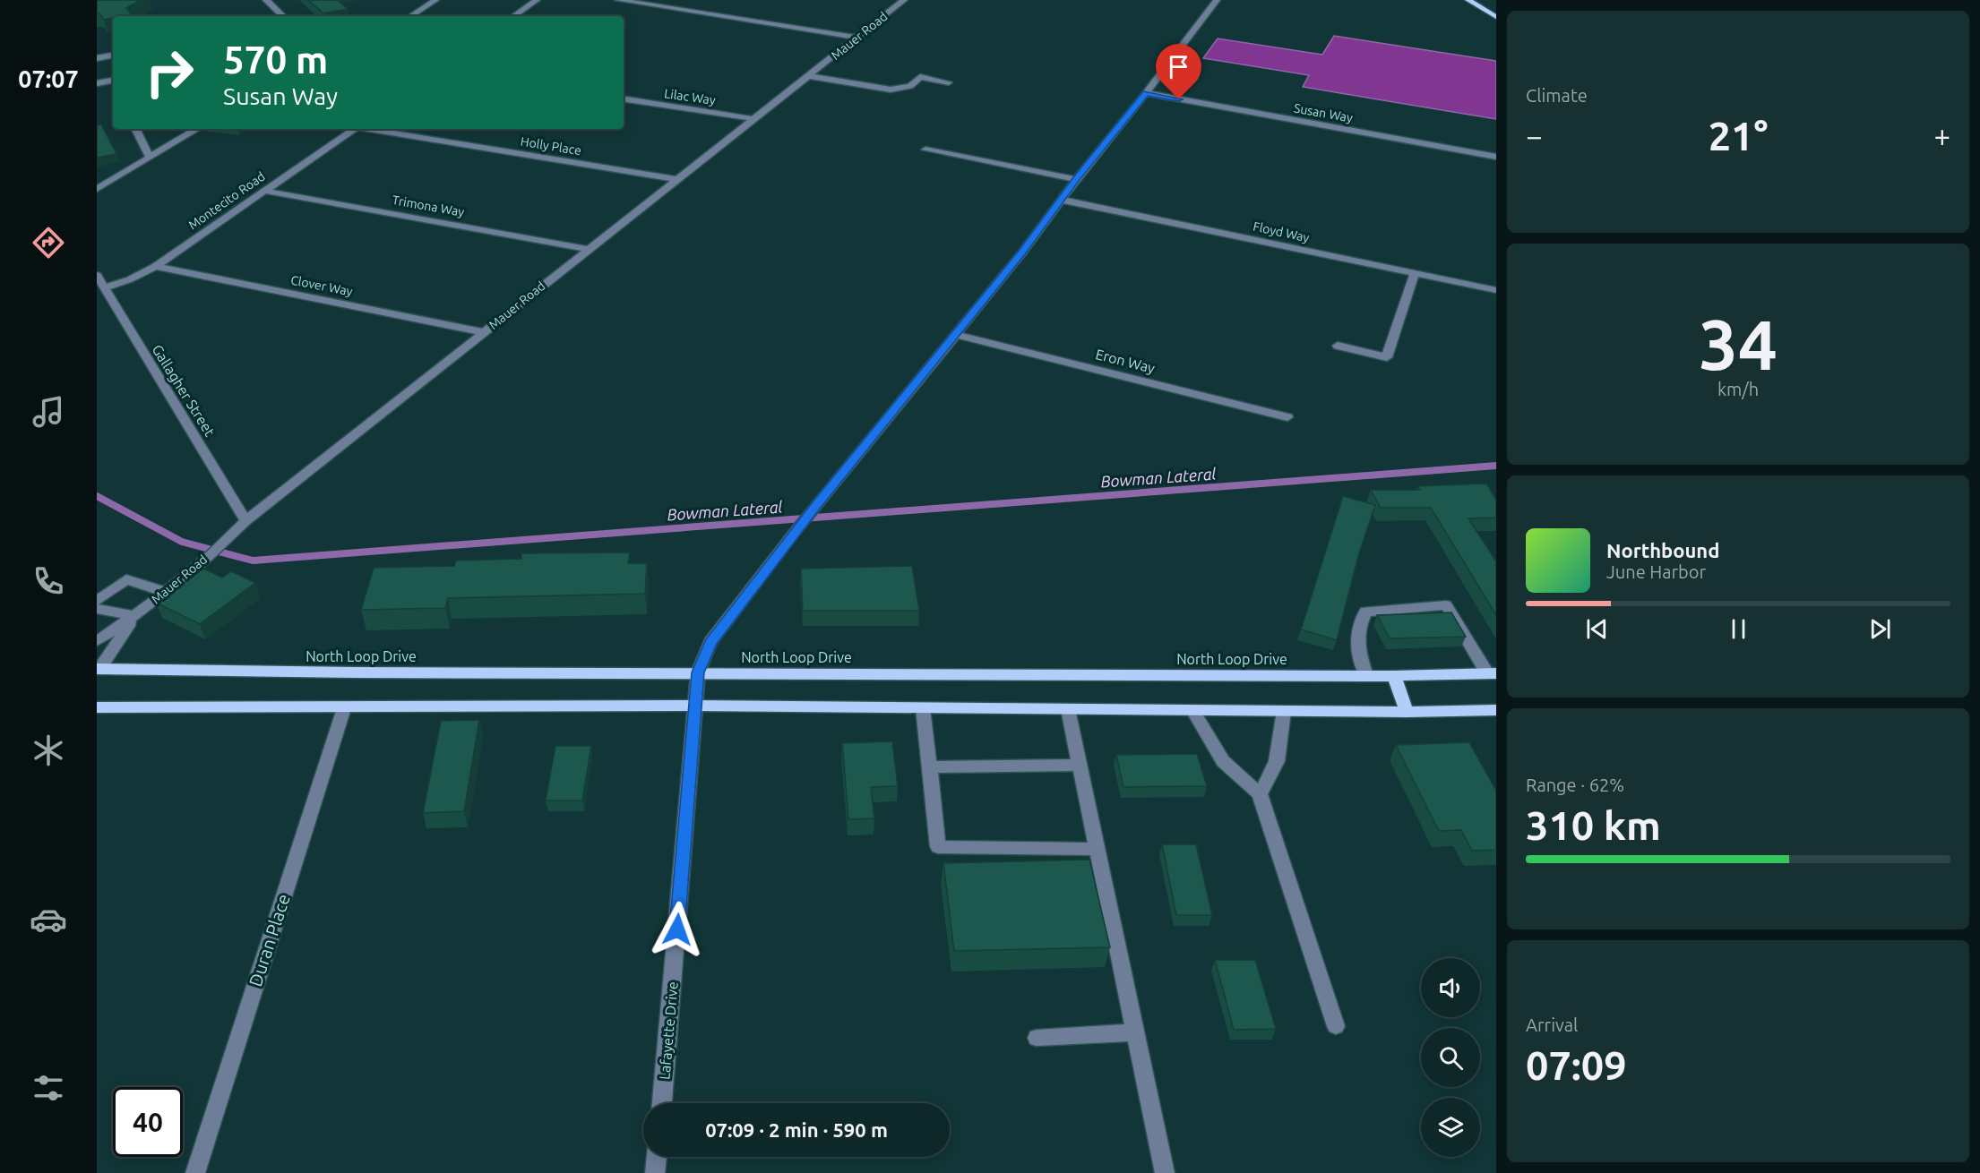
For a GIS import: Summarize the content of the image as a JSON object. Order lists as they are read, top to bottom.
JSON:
{
  "streets": {
    "main road": ["North Loop Drive"],
    "street": [
      "Mauer Road",
      "Lilac Way",
      "Susan Way",
      "Holly Place",
      "Montecito Road",
      "Trimona Way",
      "Floyd Way",
      "Clover Way",
      "Eron Way",
      "Gallagher Street",
      "Duran Place",
      "Lafayette Drive"
    ]
  },
  "crossings": [
    ["Mauer Road", "Lilac Way"],
    ["Mauer Road", "Holly Place"],
    ["Mauer Road", "Trimona Way"],
    ["Mauer Road", "Clover Way"],
    ["Mauer Road", "Gallagher Street"],
    ["Mauer Road", "North Loop Drive"],
    ["Susan Way", "Lafayette Drive"],
    ["Montecito Road", "Trimona Way"],
    ["Montecito Road", "Clover Way"],
    ["Montecito Road", "Gallagher Street"],
    ["Floyd Way", "Lafayette Drive"],
    ["Eron Way", "Lafayette Drive"],
    ["North Loop Drive", "Lafayette Drive"]
  ],
  "water": ["Bowman Lateral"],
  "page": {
    "tabs": "07:07",
    "tile": [
      "Climate",
      ["34", "km/h"],
      ["Range · 62%", "310 km"],
      ["Arrival", "07:09"]
    ],
    "turn": ["570 m", "Susan Way"],
    "heat": ["−", "21°", "+"],
    "song": ["Northbound", "June Harbor"],
    "limit": "40",
    "trip": "07:09 · 2 min · 590 m"
  }
}
